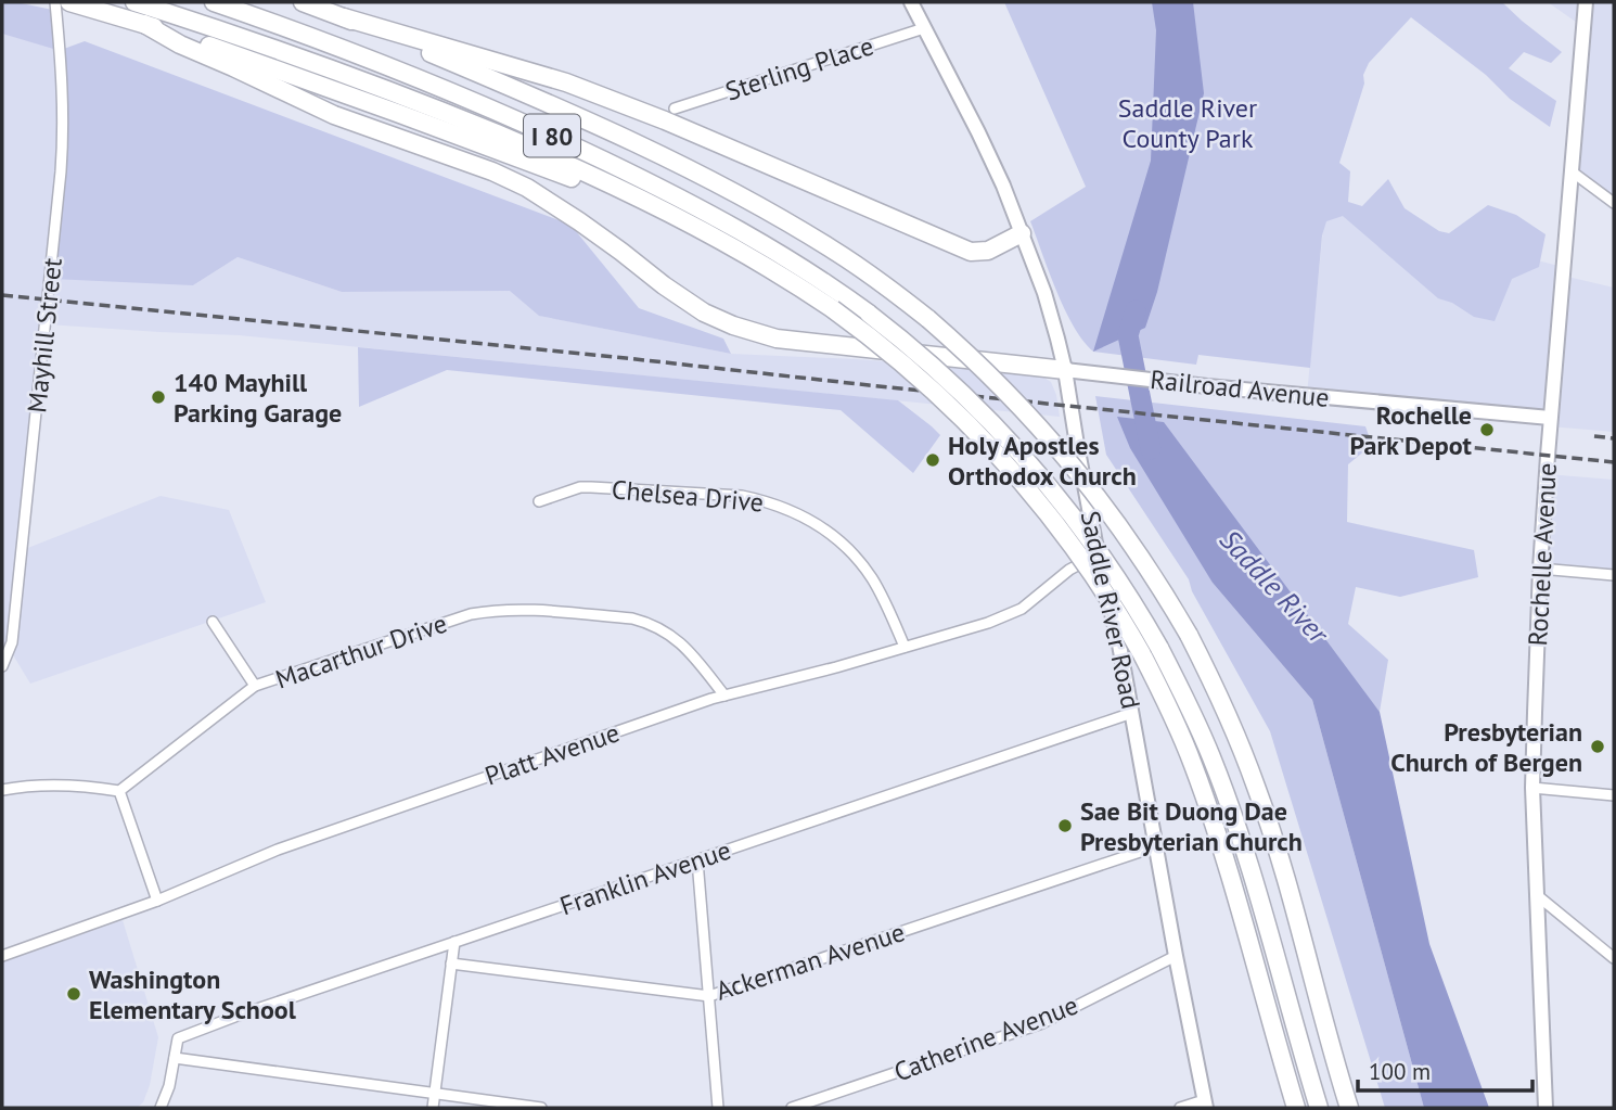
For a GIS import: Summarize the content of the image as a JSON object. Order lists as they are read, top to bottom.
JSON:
{
  "streets": {
    "highway": ["I 80"],
    "street": [
      "Sterling Place",
      "Mayhill Street",
      "Railroad Avenue",
      "Chelsea Drive",
      "Rochelle Avenue",
      "Saddle River Road",
      "Macarthur Drive",
      "Platt Avenue",
      "Franklin Avenue",
      "Ackerman Avenue",
      "Catherine Avenue"
    ]
  },
  "crossings": [
    ["Sterling Place", "Saddle River Road"],
    ["Railroad Avenue", "Rochelle Avenue"],
    ["Railroad Avenue", "Saddle River Road"],
    ["Chelsea Drive", "Platt Avenue"],
    ["Saddle River Road", "Platt Avenue"],
    ["Saddle River Road", "Franklin Avenue"],
    ["Saddle River Road", "Ackerman Avenue"],
    ["Saddle River Road", "Catherine Avenue"],
    ["Macarthur Drive", "Platt Avenue"]
  ],
  "water": ["Saddle River"],
  "parks": ["Saddle River County Park"],
  "places": [
    "140 Mayhill Parking Garage",
    "Rochelle Park Depot",
    "Holy Apostles Orthodox Church",
    "Presbyterian Church of Bergen",
    "Sae Bit Duong Dae Presbyterian Church",
    "Washington Elementary School"
  ],
  "scale_bar": "100 m"
}
